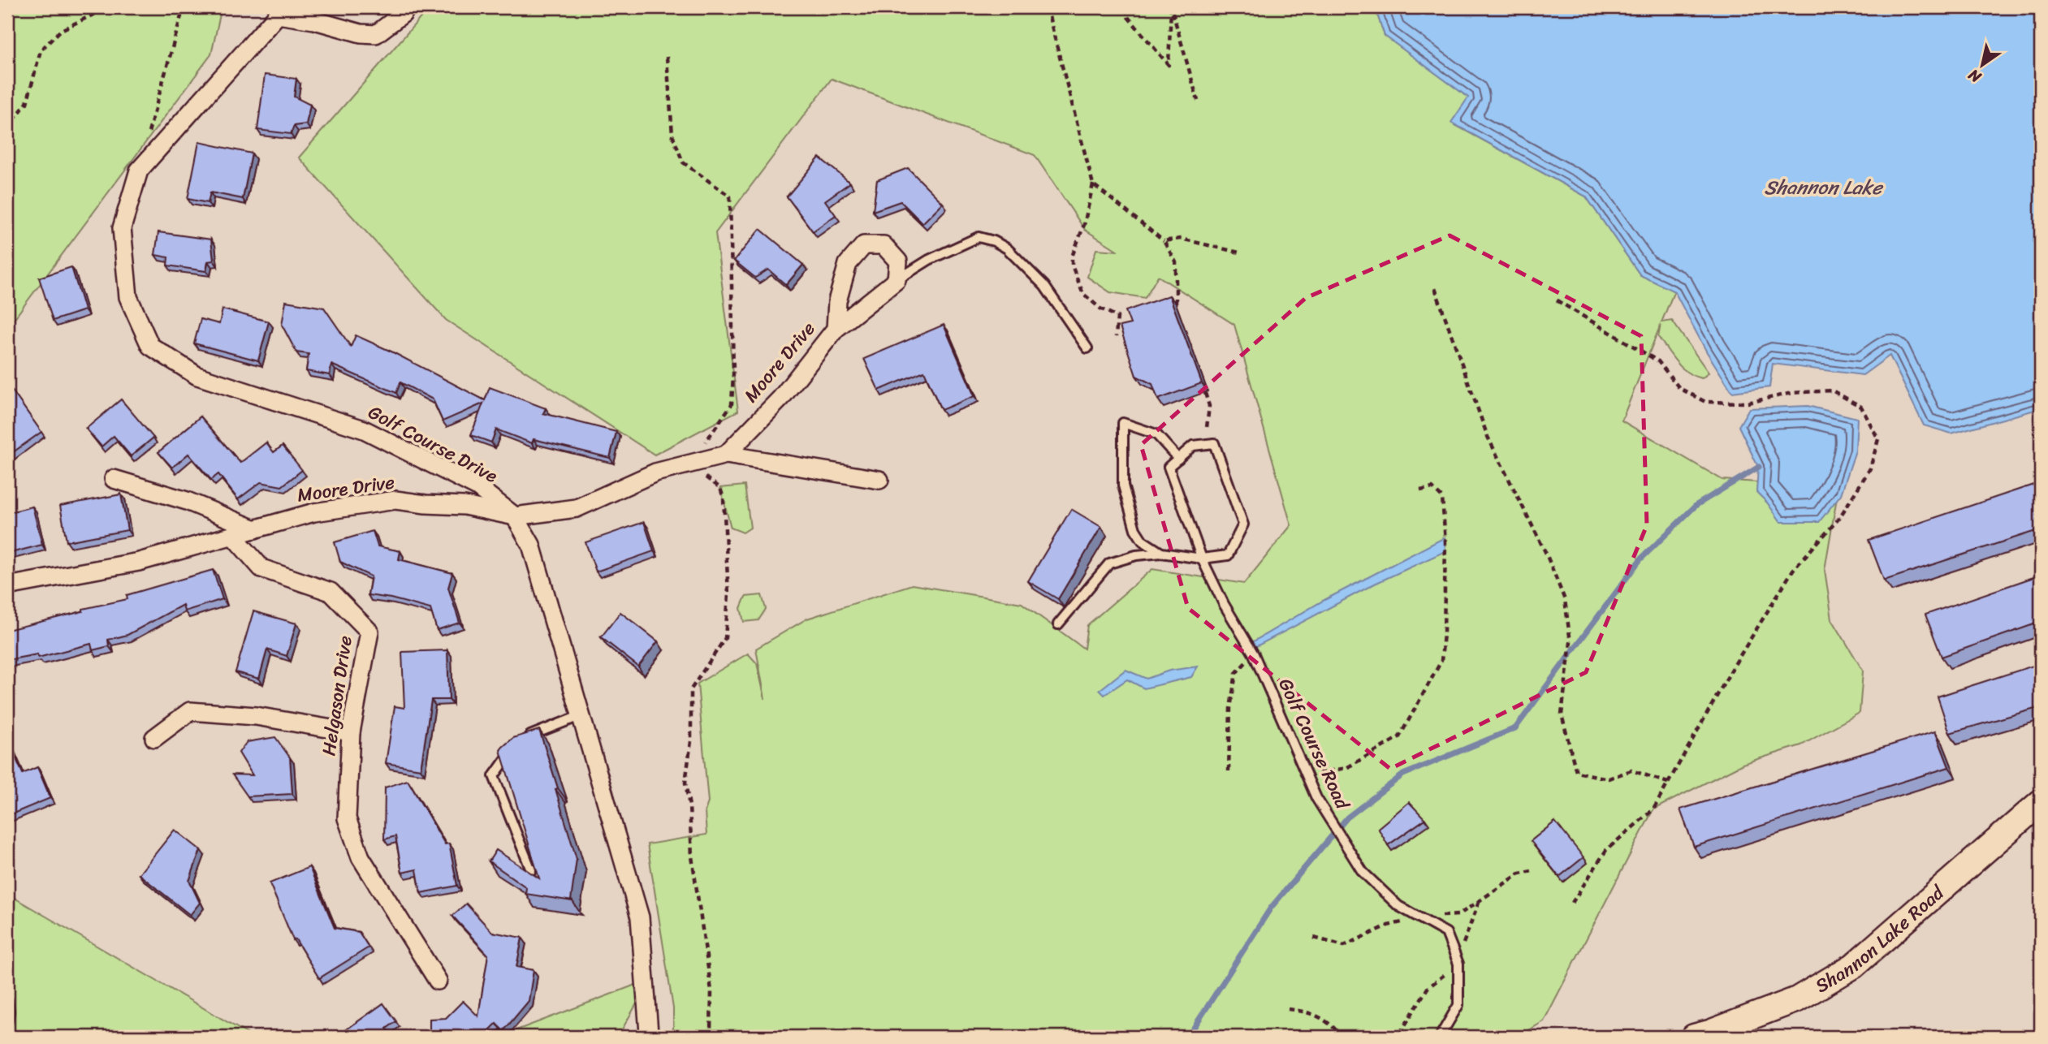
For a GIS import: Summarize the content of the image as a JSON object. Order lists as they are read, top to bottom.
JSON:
{
  "streets": {
    "main road": ["Shannon Lake Road"],
    "street": ["Moore Drive", "Golf Course Drive", "Helgason Drive"],
    "lane": ["Golf Course Road"]
  },
  "crossings": [
    ["Moore Drive", "Golf Course Drive"],
    ["Moore Drive", "Helgason Drive"]
  ],
  "water": ["Shannon Lake"],
  "north": "bottom left"
}
